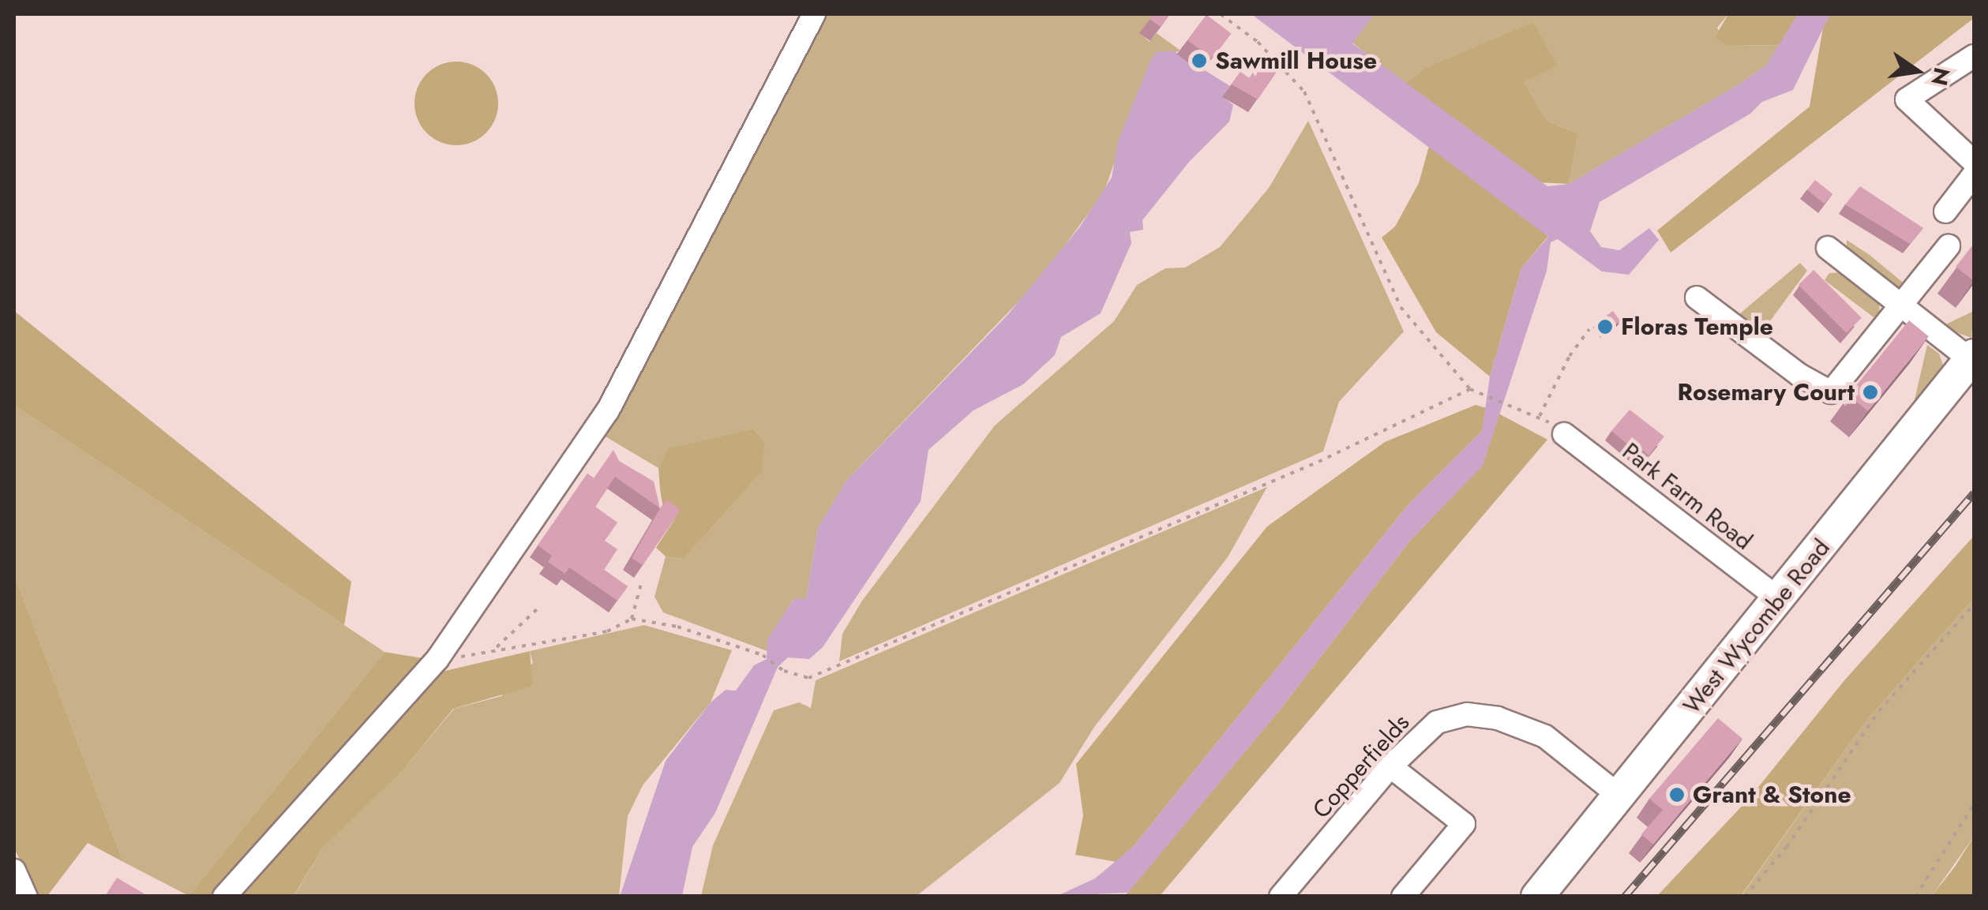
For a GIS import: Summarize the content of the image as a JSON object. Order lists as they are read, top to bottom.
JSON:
{
  "streets": {
    "highway": ["West Wycombe Road"],
    "street": ["Park Farm Road", "Copperfields"]
  },
  "crossings": [
    ["Park Farm Road", "West Wycombe Road"],
    ["West Wycombe Road", "Copperfields"]
  ],
  "places": [
    "Sawmill House",
    "Floras Temple",
    "Rosemary Court",
    "Grant & Stone"
  ],
  "north": "right"
}
